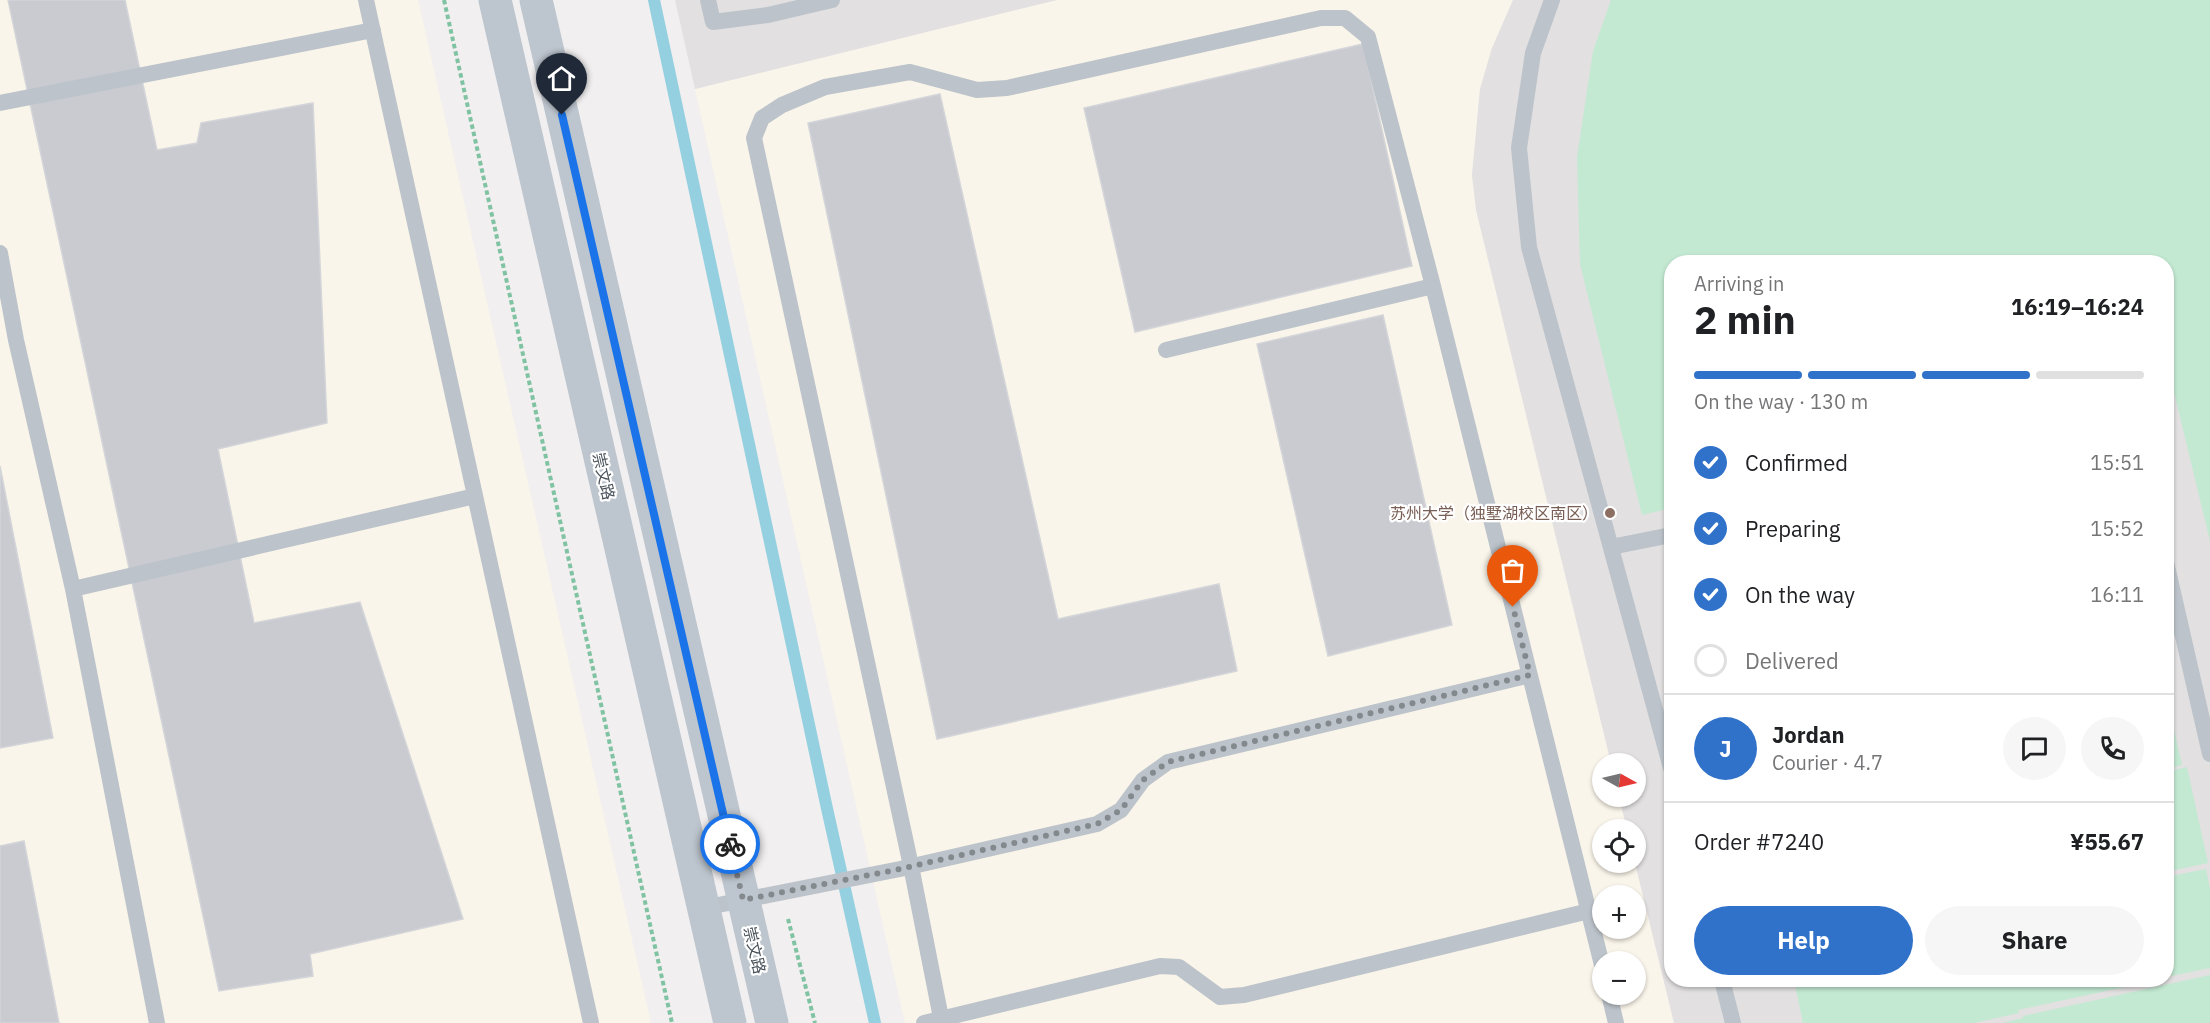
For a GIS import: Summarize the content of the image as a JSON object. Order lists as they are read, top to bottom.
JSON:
{
  "streets": {
    "street": ["崇文路"]
  },
  "places": ["苏州大学（独墅湖校区南区）"],
  "north": "right",
  "page": {
    "heading": ["2 min", "Arriving in", "16:19–16:24"],
    "panel": [
      "Jordan",
      "Courier · 4.7",
      "Order #7240",
      "¥55.67"
    ],
    "bar": "On the way · 130 m",
    "list": [
      ["Confirmed", "15:51"],
      ["Preparing", "15:52"],
      ["On the way", "16:11"],
      "Delivered"
    ],
    "round": "J",
    "map_buttons": ["+", "−"],
    "buttons": ["Help", "Share"]
  }
}
